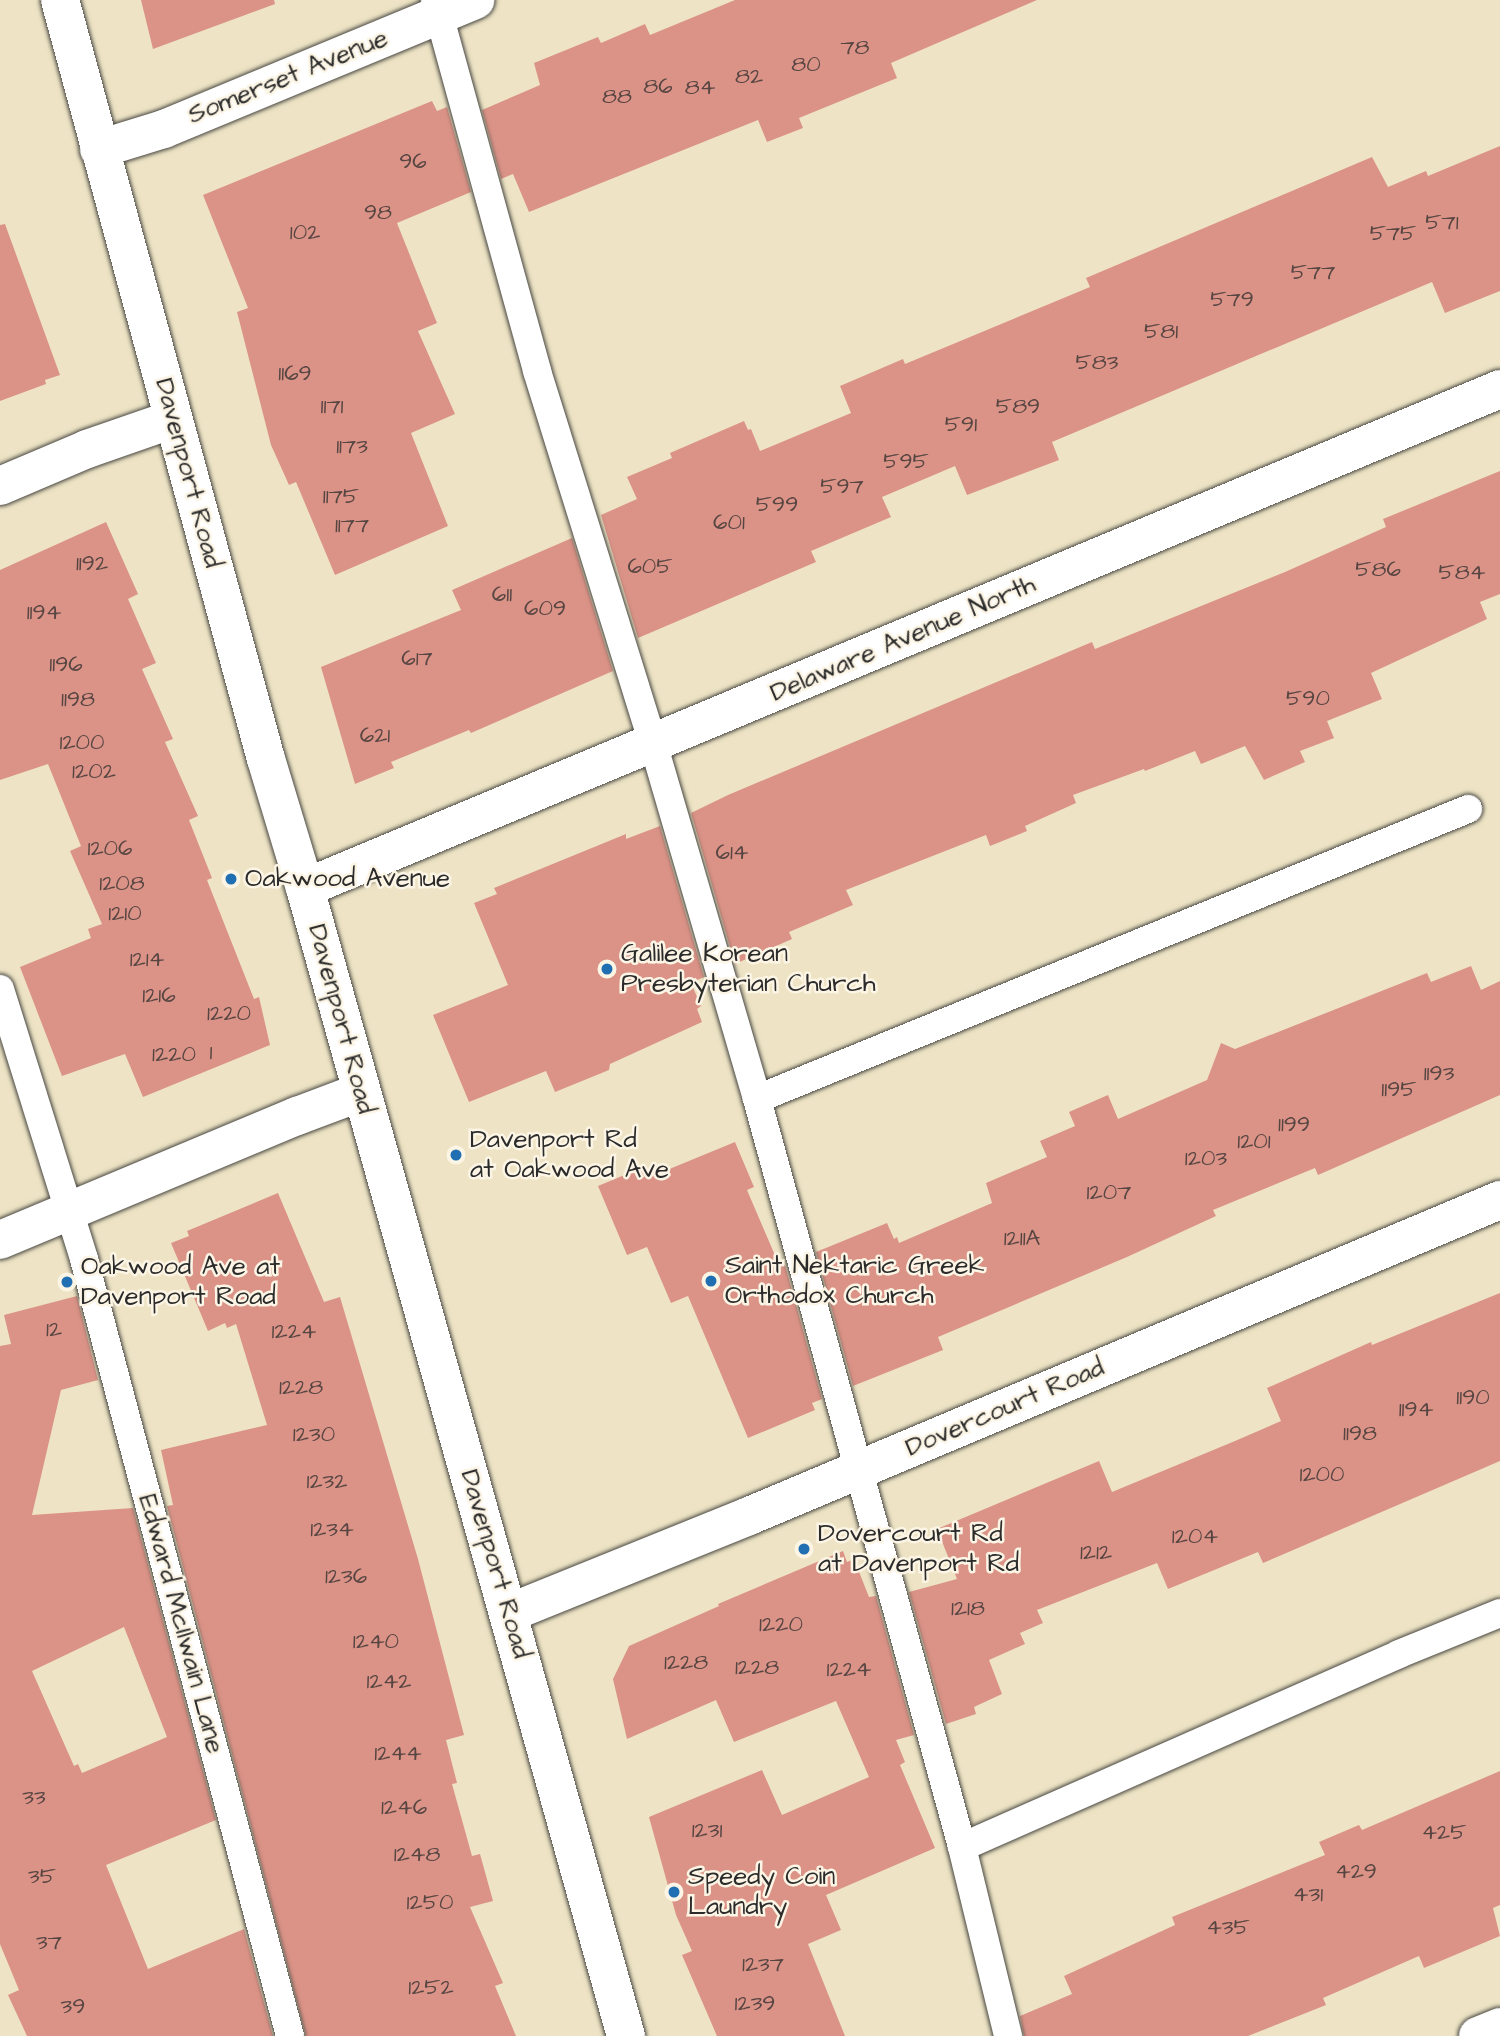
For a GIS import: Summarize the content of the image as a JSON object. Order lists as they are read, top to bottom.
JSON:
{
  "streets": {
    "street": [
      "Somerset Avenue",
      "Davenport Road",
      "Delaware Avenue North",
      "Dovercourt Road"
    ],
    "lane": ["Edward McIlwain Lane"]
  },
  "crossings": [
    ["Somerset Avenue", "Davenport Road"],
    ["Davenport Road", "Delaware Avenue North"],
    ["Davenport Road", "Dovercourt Road"]
  ],
  "places": [
    "Oakwood Avenue",
    "Galilee Korean Presbyterian Church",
    "Davenport Rd at Oakwood Ave",
    "Saint Nektaric Greek Orthodox Church",
    "Oakwood Ave at Davenport Road",
    "Dovercourt Rd at Davenport Rd",
    "Speedy Coin Laundry"
  ],
  "house_numbers": [
    "78",
    "80",
    "82",
    "86",
    "84",
    "88",
    "96",
    "98",
    "571",
    "102",
    "575",
    "577",
    "579",
    "581",
    "583",
    "1169",
    "1171",
    "589",
    "591",
    "1173",
    "595",
    "597",
    "1175",
    "599",
    "601",
    "1177",
    "1192",
    "605",
    "586",
    "584",
    "611",
    "609",
    "1194",
    "617",
    "1196",
    "590",
    "1198",
    "621",
    "1200",
    "1202",
    "1206",
    "614",
    "1208",
    "1210",
    "1214",
    "1216",
    "1220",
    "1",
    "1220",
    "1193",
    "1195",
    "1199",
    "1201",
    "1203",
    "1207",
    "1211A",
    "12",
    "1224",
    "1228",
    "1190",
    "1194",
    "1198",
    "1230",
    "1200",
    "1232",
    "1234",
    "1204",
    "1212",
    "1236",
    "1218",
    "1220",
    "1240",
    "1228",
    "1228",
    "1224",
    "1242",
    "1244",
    "33",
    "1246",
    "1231",
    "425",
    "1248",
    "429",
    "35",
    "431",
    "1250",
    "435",
    "37",
    "1237",
    "1252",
    "1239",
    "39"
  ]
}
